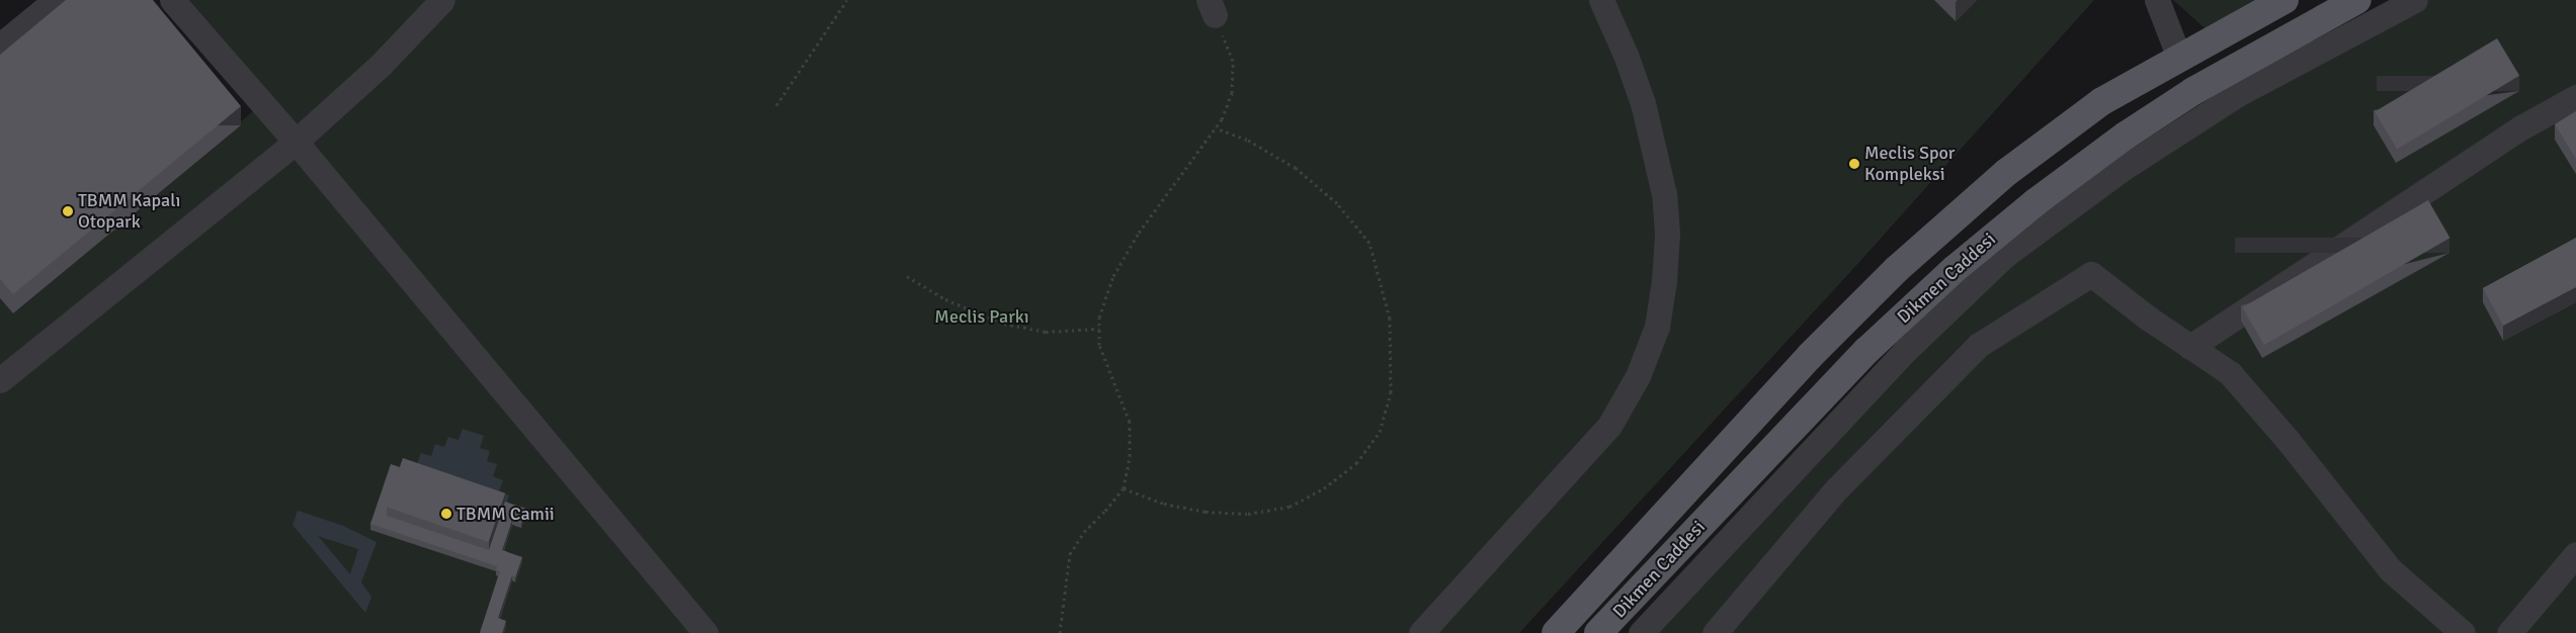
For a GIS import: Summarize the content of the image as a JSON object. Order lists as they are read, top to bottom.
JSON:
{
  "streets": {
    "main road": ["Dikmen Caddesi"]
  },
  "parks": ["Meclis Parkı"],
  "places": ["Meclis Spor Kompleksi", "TBMM Kapalı Otopark", "TBMM Camii"]
}
